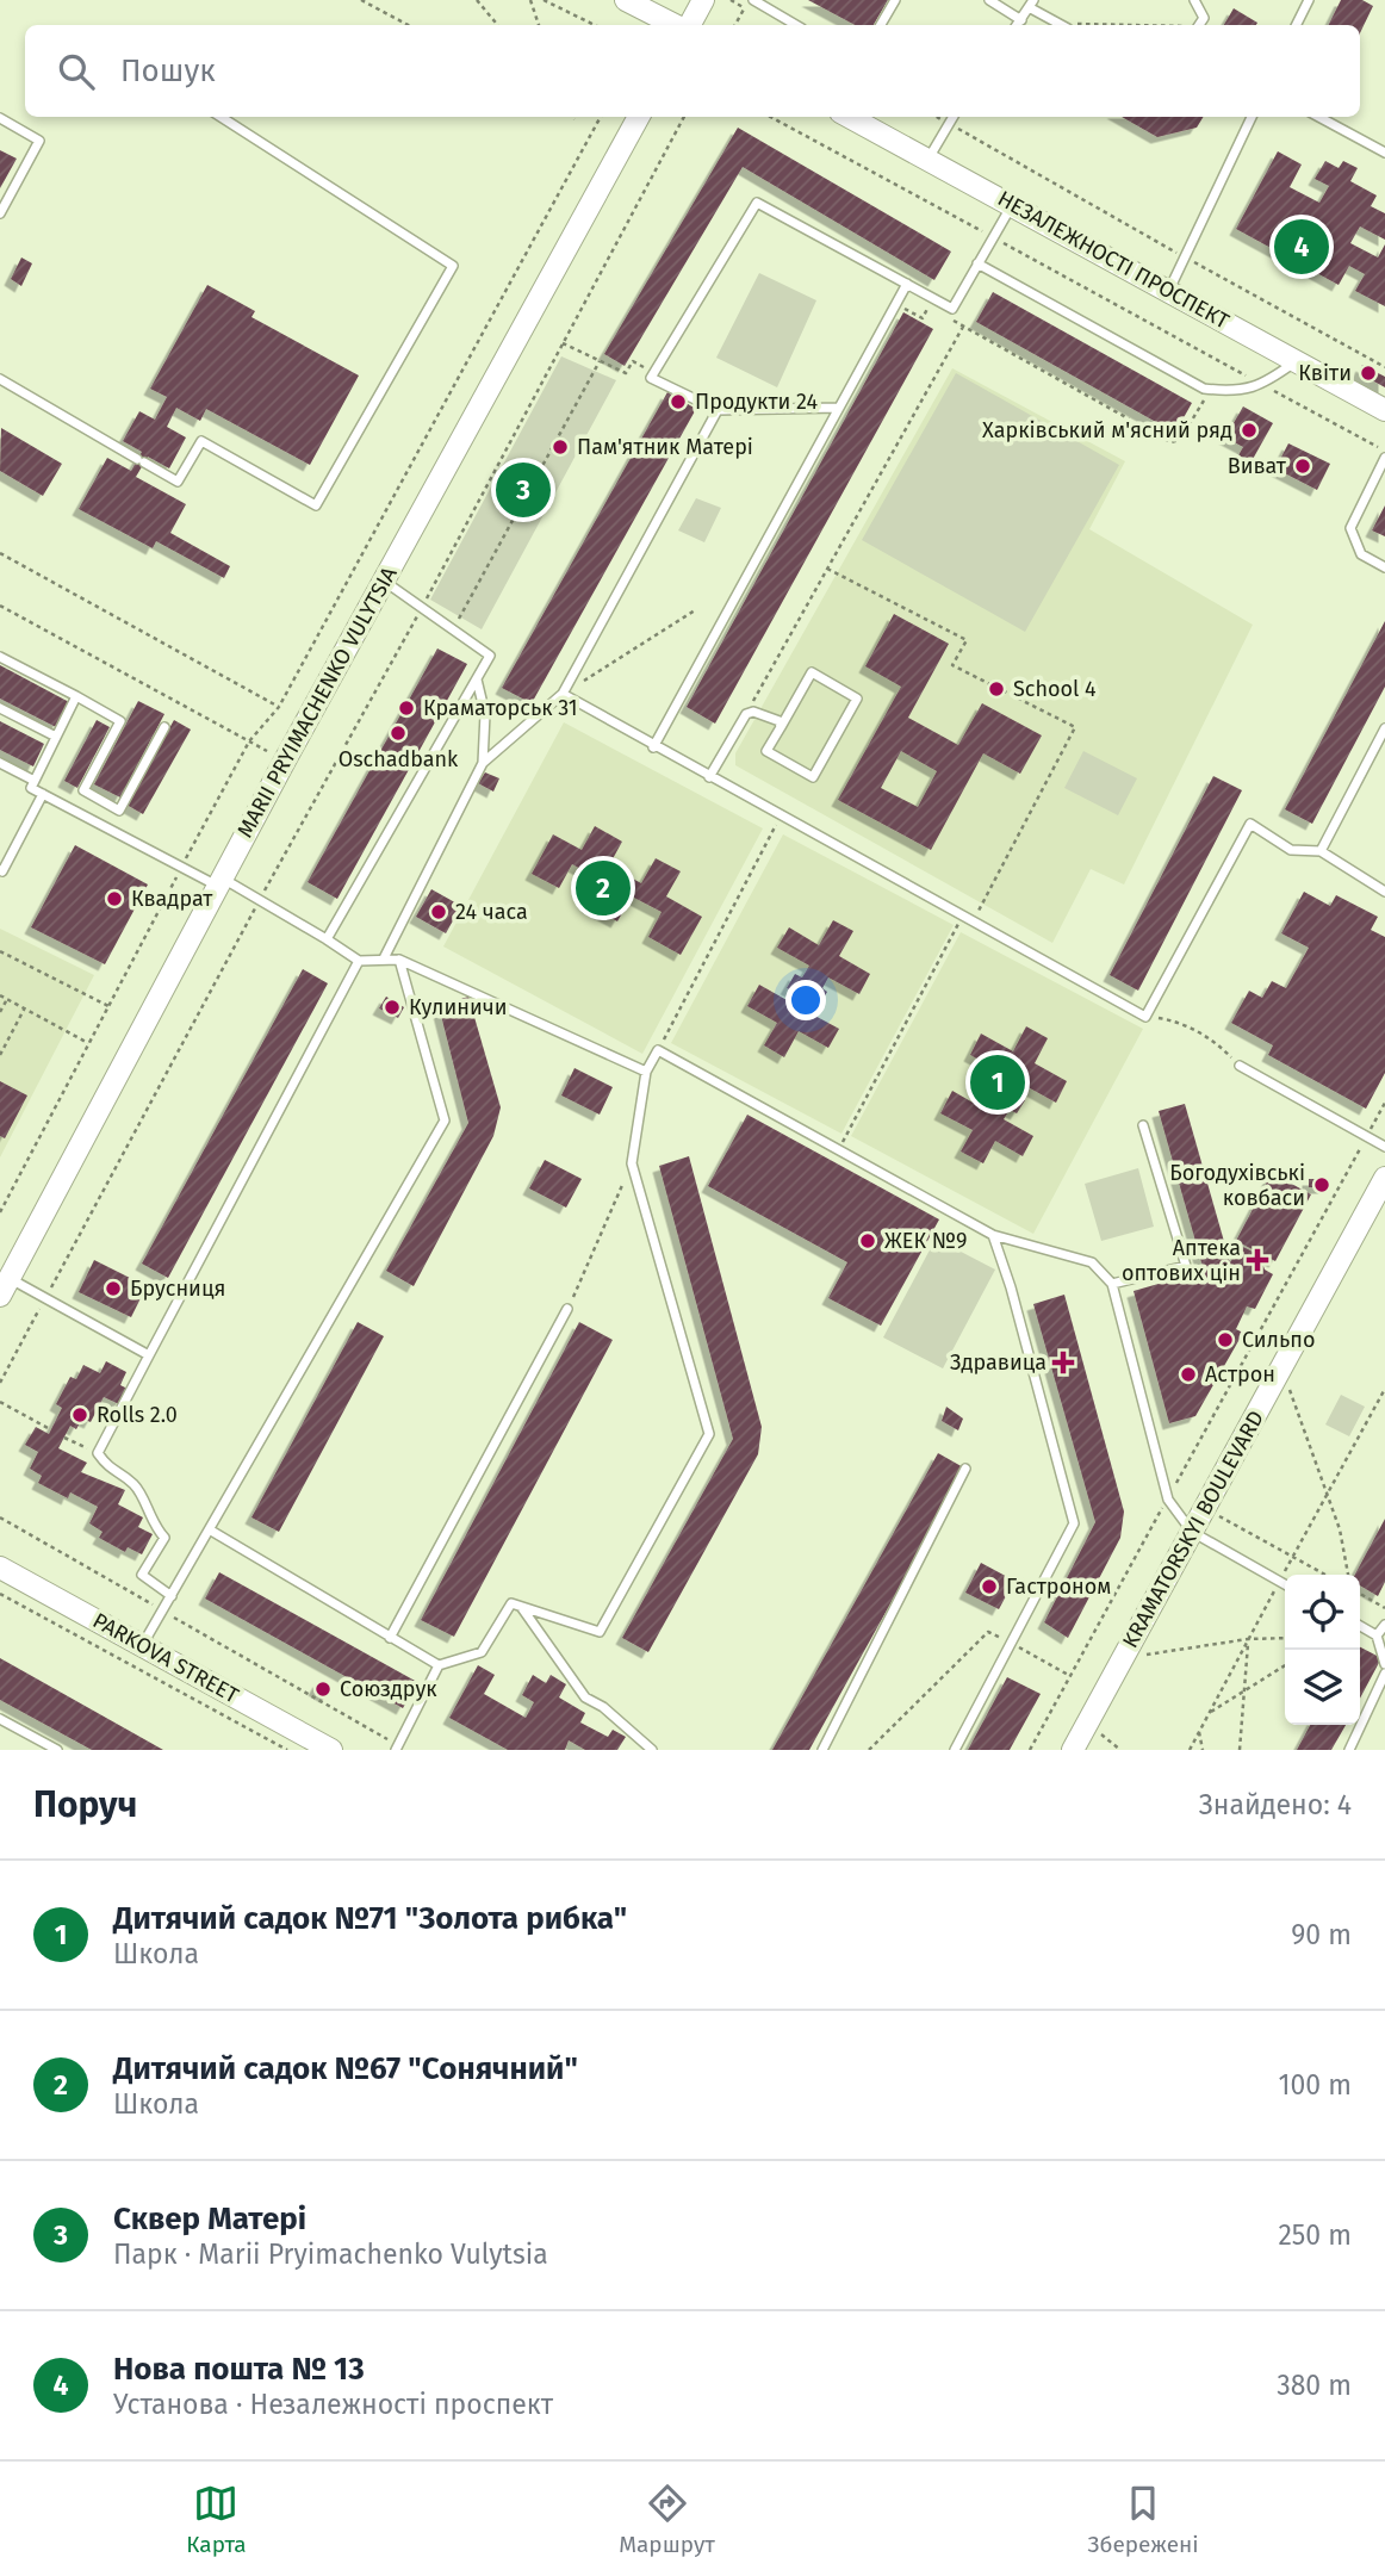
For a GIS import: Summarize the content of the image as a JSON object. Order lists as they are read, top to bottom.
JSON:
{
  "streets": {
    "street": [
      "НЕЗАЛЕЖНОСТІ ПРОСПЕКТ",
      "MARII PRYIMACHENKO VULYTSIA",
      "KRAMATORSKYI BOULEVARD",
      "PARKOVA STREET"
    ]
  },
  "places": {
    "other": [
      "Квіти",
      "Продукти 24",
      "Харківський м'ясний ряд",
      "Пам'ятник Матері",
      "Виват",
      "School 4",
      "Краматорськ 31",
      "Oschadbank",
      "Квадрат",
      "24 часа",
      "Кулиничи",
      "Богодухівські ковбаси",
      "ЖЕК №9",
      "Брусниця",
      "Сильпо",
      "Астрон",
      "Rolls 2.0",
      "Гастроном",
      "Союздрук"
    ],
    "health": ["Аптека оптових цін", "Здравица"]
  },
  "page": {
    "search": "Пошук",
    "pins": [
      "4",
      "3",
      "2",
      "1"
    ],
    "heading": ["Поруч", "Знайдено: 4"],
    "list": [
      {
        "mark": "1",
        "name": "Дитячий садок №71 \"Золота рибка\"",
        "note": "Школа",
        "value": "90 m"
      },
      {
        "mark": "2",
        "name": "Дитячий садок №67 \"Сонячний\"",
        "note": "Школа",
        "value": "100 m"
      },
      {
        "mark": "3",
        "name": "Сквер Матері",
        "note": "Парк · Marii Pryimachenko Vulytsia",
        "value": "250 m"
      },
      {
        "mark": "4",
        "name": "Нова пошта № 13",
        "note": "Установа · Незалежності проспект",
        "value": "380 m"
      }
    ],
    "nav": ["Карта", "Маршрут", "Збережені"]
  }
}
